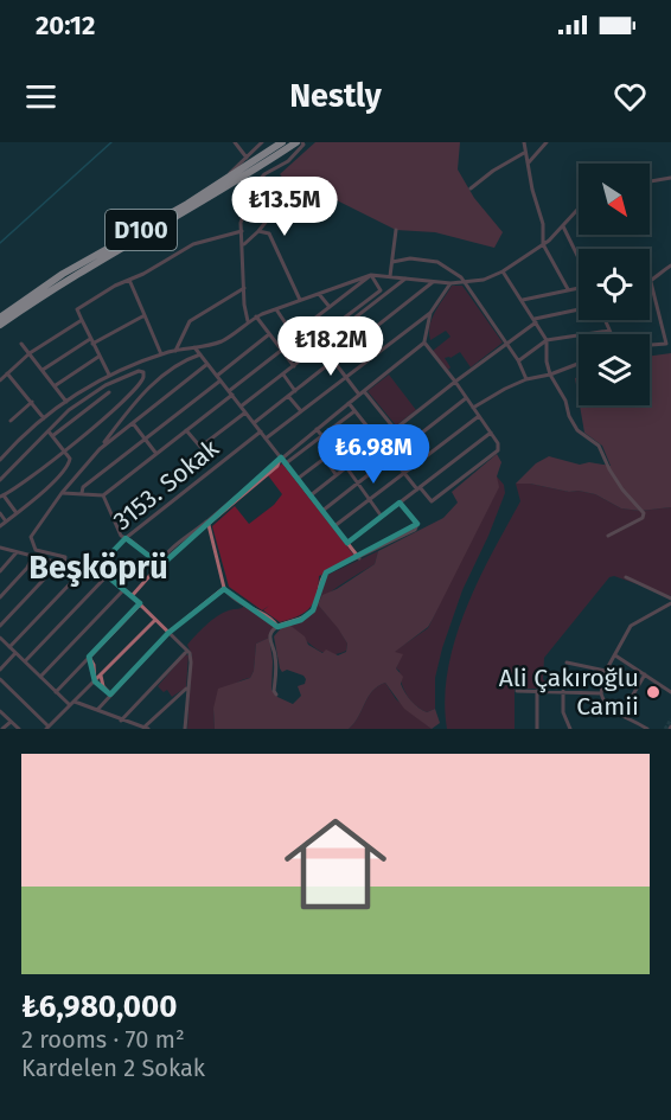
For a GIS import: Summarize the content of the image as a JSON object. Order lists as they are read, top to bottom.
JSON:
{
  "streets": {
    "highway": ["D100"],
    "street": ["3153. Sokak"]
  },
  "districts": ["Beşköprü"],
  "places": ["Ali Çakıroğlu Camii"],
  "north": "bottom right",
  "page": {
    "status": "20:12",
    "header": "Nestly",
    "price": ["₺13.5M", "₺18.2M", "₺6.98M"],
    "list": [
      {
        "name": "₺6,980,000",
        "note": "2 rooms · 70 m² · Kardelen 2 Sokak"
      }
    ]
  }
}
